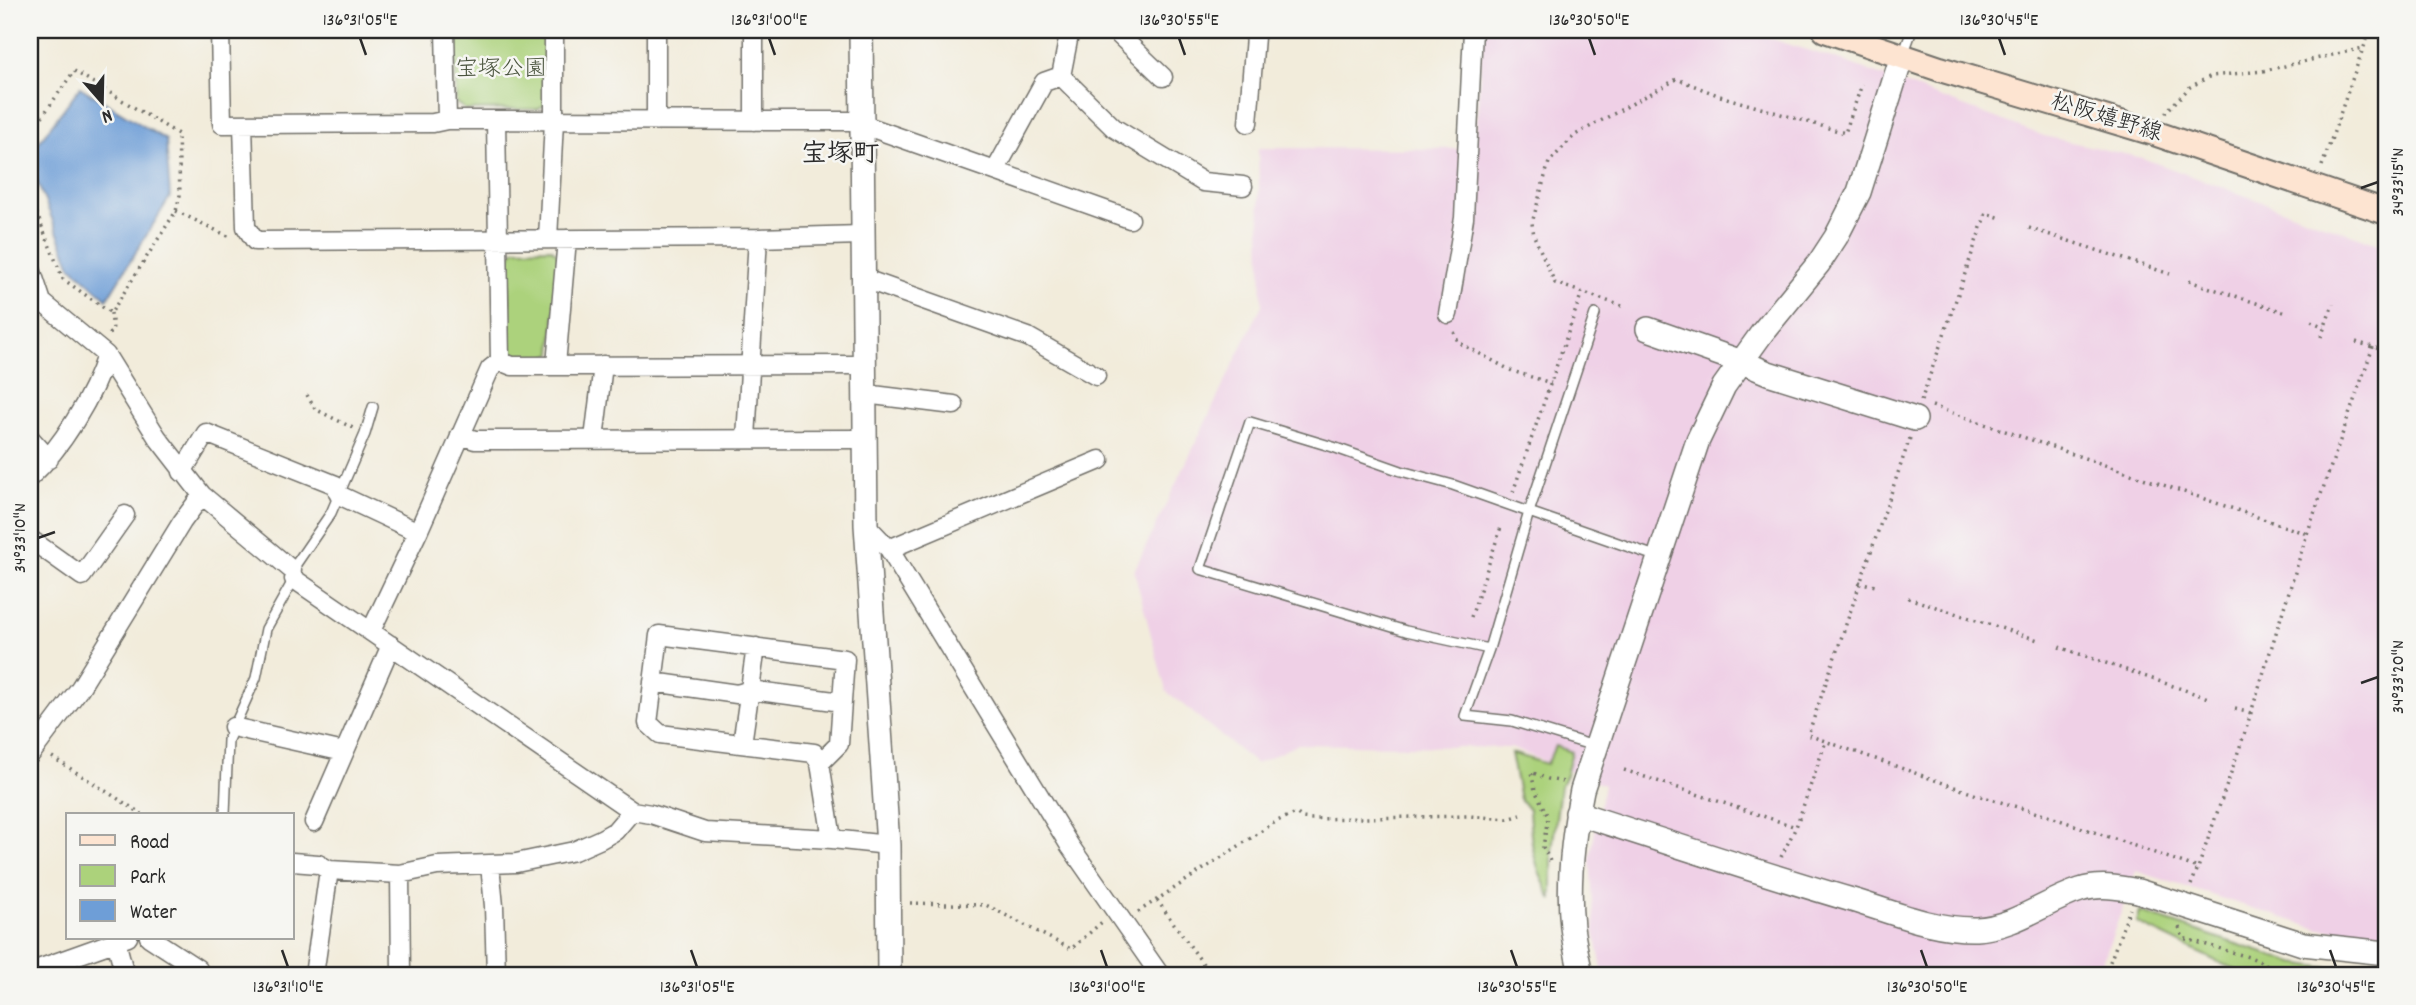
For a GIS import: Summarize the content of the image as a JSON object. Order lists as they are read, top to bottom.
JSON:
{
  "streets": {
    "main road": ["松阪嬉野線"]
  },
  "districts": ["宝塚町"],
  "parks": ["宝塚公園"],
  "legend": ["Road", "Park", "Water"],
  "north": "bottom",
  "coordinates": [
    "136°31'05\"E",
    "136°31'00\"E",
    "136°30'55\"E",
    "136°30'50\"E",
    "136°30'45\"E",
    "34°33'15\"N",
    "34°33'10\"N",
    "34°33'20\"N",
    "136°31'10\"E"
  ]
}
